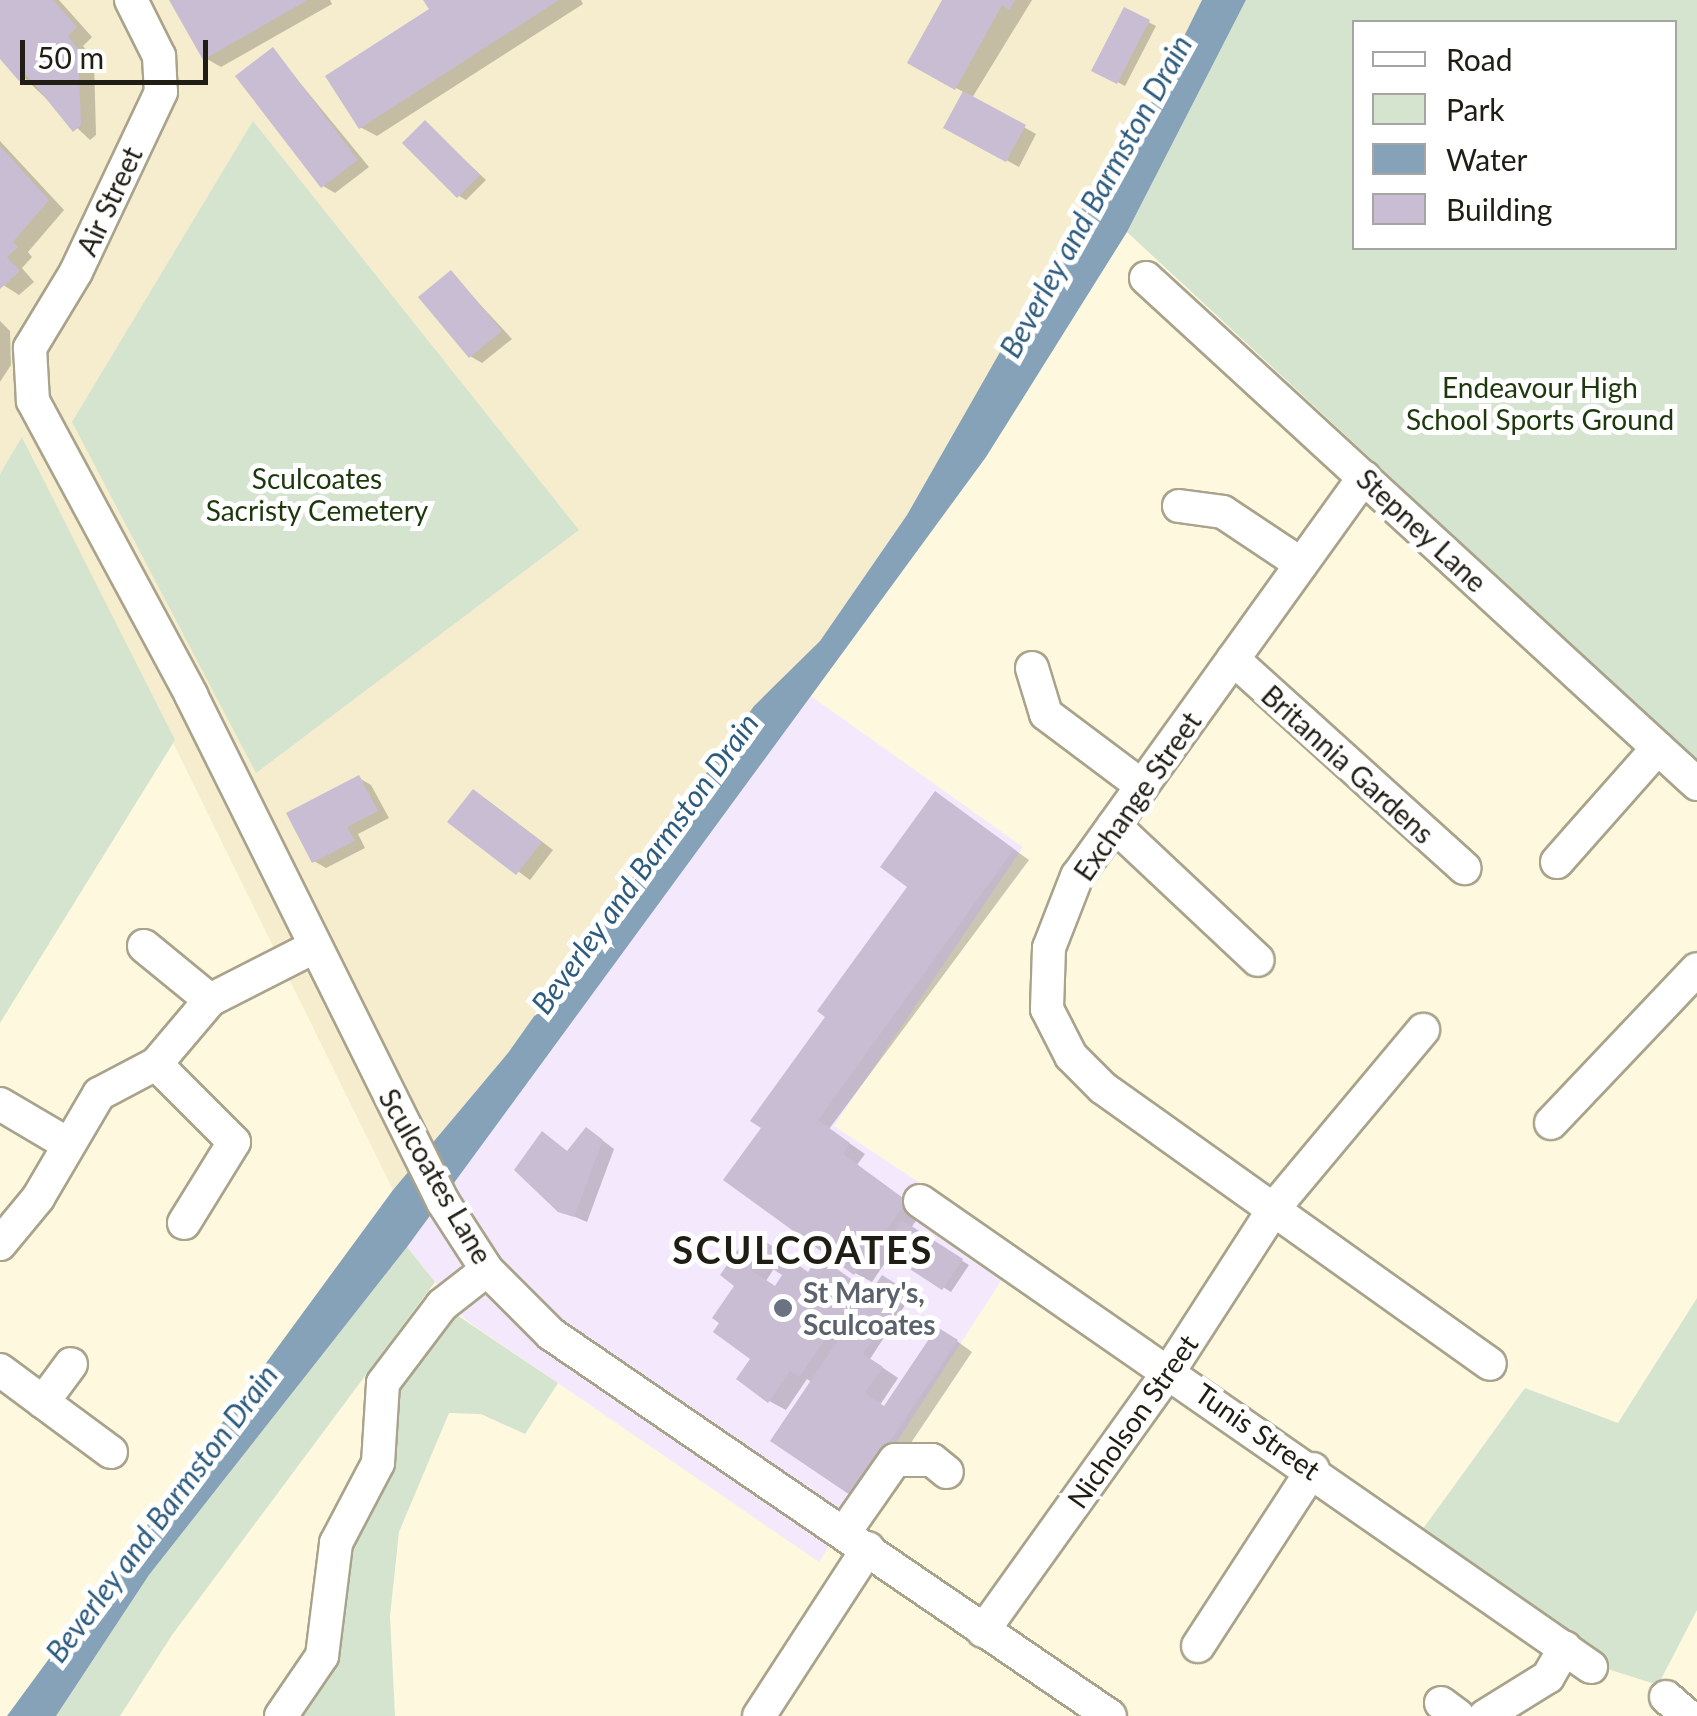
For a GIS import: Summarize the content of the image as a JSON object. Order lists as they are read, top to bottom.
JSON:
{
  "streets": {
    "street": [
      "Air Street",
      "Stepney Lane",
      "Britannia Gardens",
      "Exchange Street",
      "Sculcoates Lane",
      "Nicholson Street",
      "Tunis Street"
    ]
  },
  "crossings": [
    ["Air Street", "Sculcoates Lane"],
    ["Stepney Lane", "Exchange Street"],
    ["Britannia Gardens", "Exchange Street"],
    ["Exchange Street", "Nicholson Street"],
    ["Sculcoates Lane", "Nicholson Street"],
    ["Nicholson Street", "Tunis Street"]
  ],
  "districts": ["SCULCOATES"],
  "water": ["Beverley and Barmston Drain"],
  "parks": ["Endeavour High School Sports Ground", "Sculcoates Sacristy Cemetery"],
  "places": ["St Mary's, Sculcoates"],
  "legend": [
    "Road",
    "Park",
    "Water",
    "Building"
  ],
  "scale_bar": "50 m"
}
